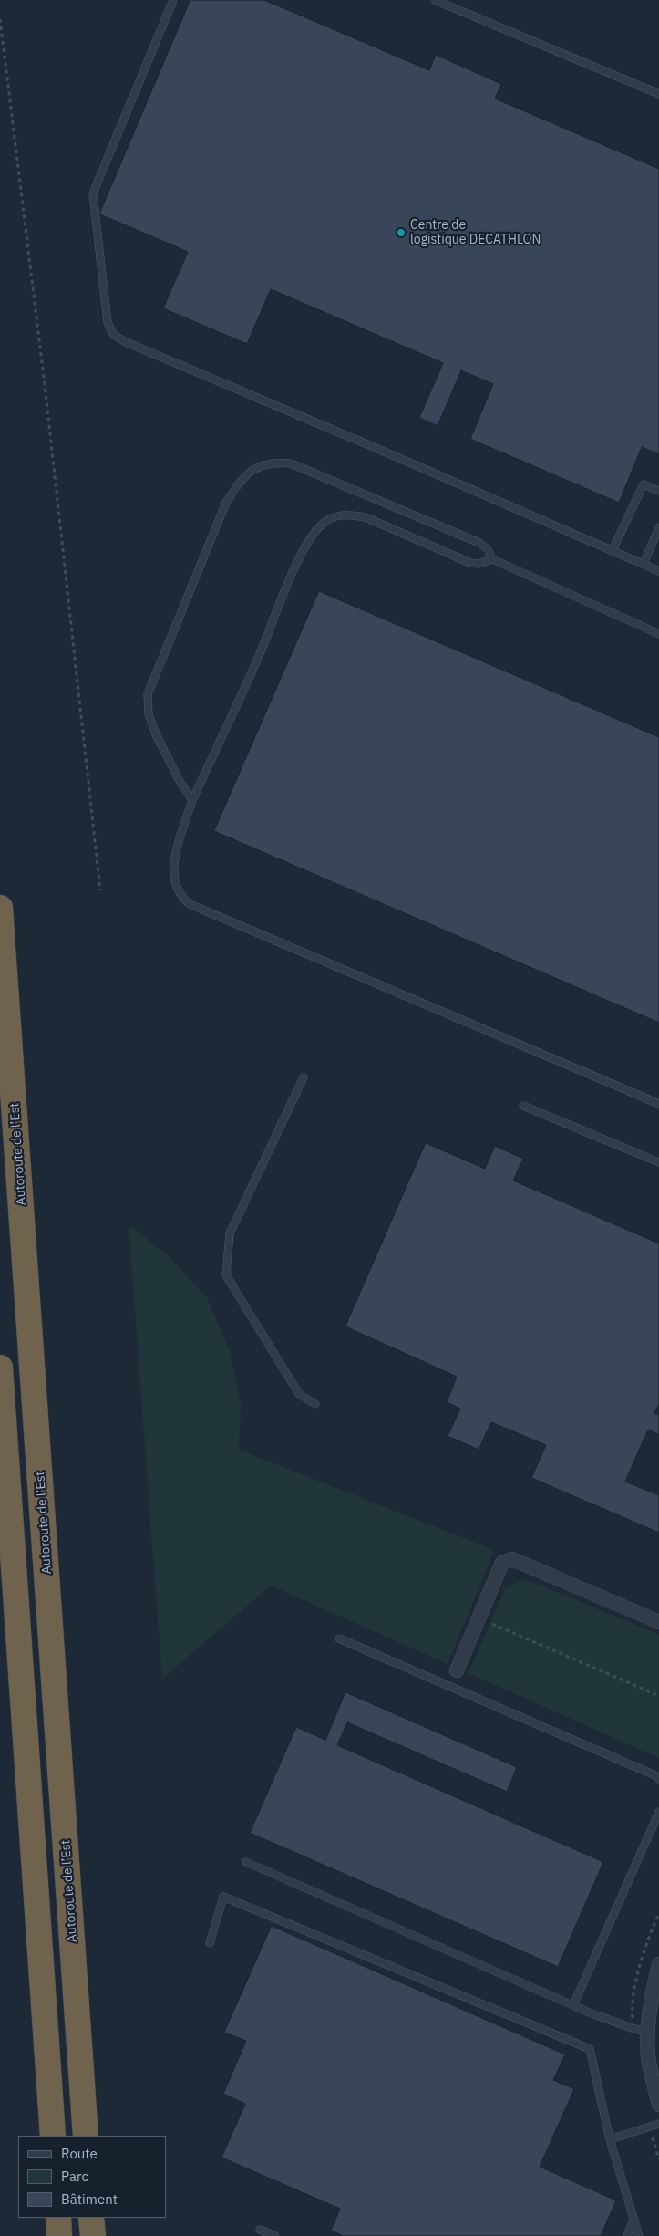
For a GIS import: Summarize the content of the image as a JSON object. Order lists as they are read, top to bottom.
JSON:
{
  "streets": {
    "highway": ["Autoroute de l’Est"]
  },
  "places": ["Centre de logistique DECATHLON"],
  "legend": ["Route", "Parc", "Bâtiment"]
}
